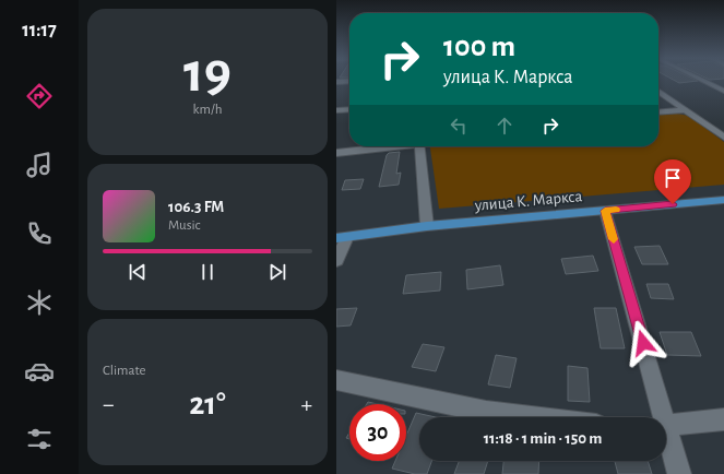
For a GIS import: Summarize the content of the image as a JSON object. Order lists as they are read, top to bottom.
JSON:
{
  "streets": {
    "main road": ["улица К. Маркса"]
  },
  "page": {
    "tabs": "11:17",
    "tile": [
      ["19", "km/h"],
      "Climate"
    ],
    "turn": ["100 m", "улица К. Маркса"],
    "song": ["106.3 FM", "Music"],
    "heat": ["−", "21°", "+"],
    "limit": "30",
    "trip": "11:18 · 1 min · 150 m"
  }
}
